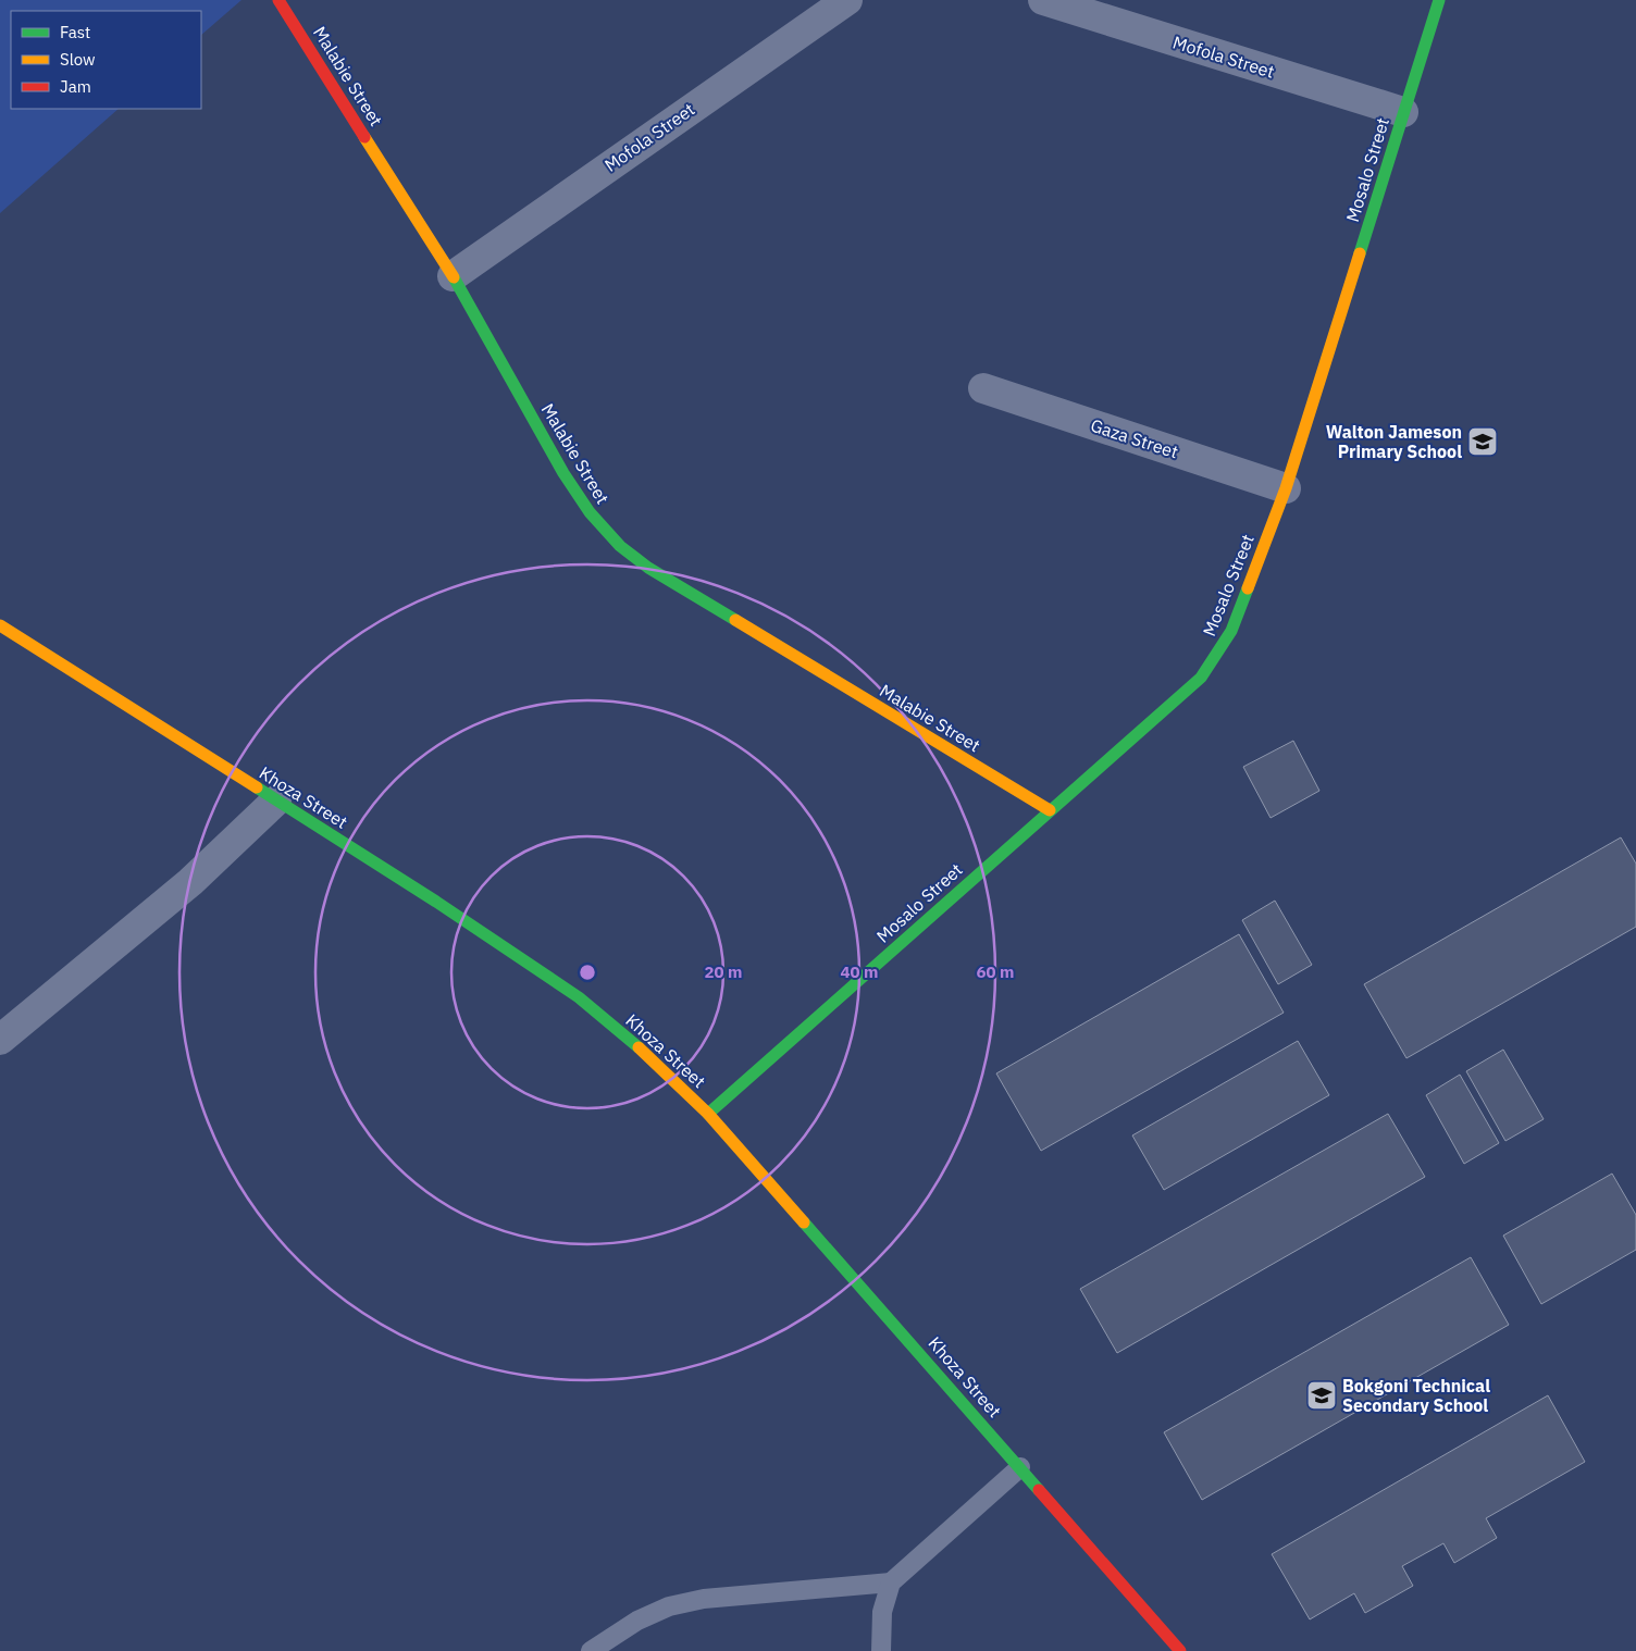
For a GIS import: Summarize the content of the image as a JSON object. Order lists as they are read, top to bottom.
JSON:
{
  "streets": {
    "street": [
      "Mofola Street",
      "Malabie Street",
      "Mosalo Street",
      "Gaza Street",
      "Khoza Street"
    ]
  },
  "crossings": [
    ["Mofola Street", "Malabie Street"],
    ["Mofola Street", "Mosalo Street"],
    ["Malabie Street", "Mosalo Street"],
    ["Mosalo Street", "Gaza Street"],
    ["Mosalo Street", "Khoza Street"]
  ],
  "places": {
    "school or university": ["Walton Jameson Primary School", "Bokgoni Technical Secondary School"]
  },
  "legend": ["Fast", "Slow", "Jam"],
  "rings": ["20 m", "40 m", "60 m"]
}
